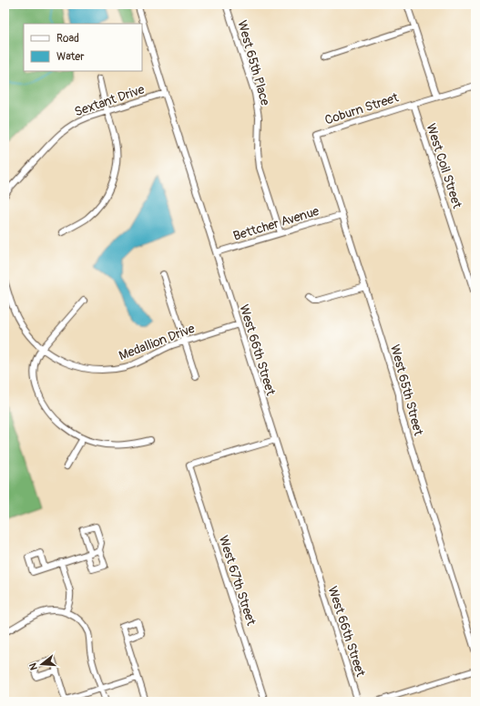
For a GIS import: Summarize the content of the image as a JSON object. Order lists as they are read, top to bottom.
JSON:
{
  "streets": {
    "street": [
      "West 65th Place",
      "Sextant Drive",
      "Coburn Street",
      "West Coil Street",
      "Bettcher Avenue",
      "Medallion Drive",
      "West 66th Street",
      "West 65th Street",
      "West 67th Street"
    ]
  },
  "crossings": [
    ["West 65th Place", "Bettcher Avenue"],
    ["Sextant Drive", "West 66th Street"],
    ["Coburn Street", "West Coil Street"],
    ["Coburn Street", "West 65th Street"],
    ["Bettcher Avenue", "West 66th Street"],
    ["Bettcher Avenue", "West 65th Street"],
    ["Medallion Drive", "West 66th Street"],
    ["West 66th Street", "West 67th Street"]
  ],
  "legend": ["Road", "Water"],
  "north": "left"
}
